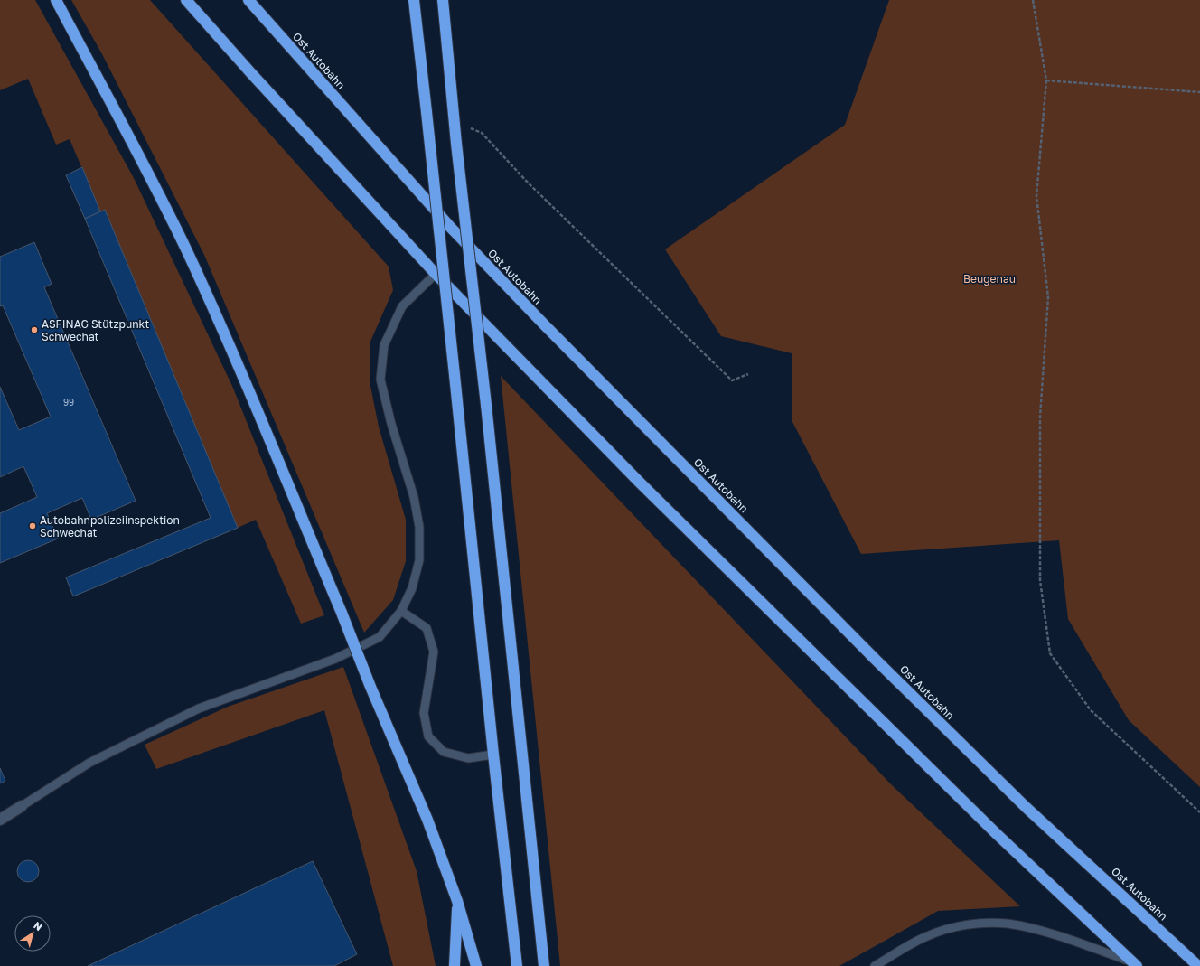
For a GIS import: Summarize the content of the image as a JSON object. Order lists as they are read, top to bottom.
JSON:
{
  "streets": {
    "highway": ["Ost Autobahn"]
  },
  "parks": ["Beugenau"],
  "places": ["ASFINAG Stützpunkt Schwechat", "Autobahnpolizeiinspektion Schwechat"],
  "house_numbers": ["99"],
  "north": "top right"
}
